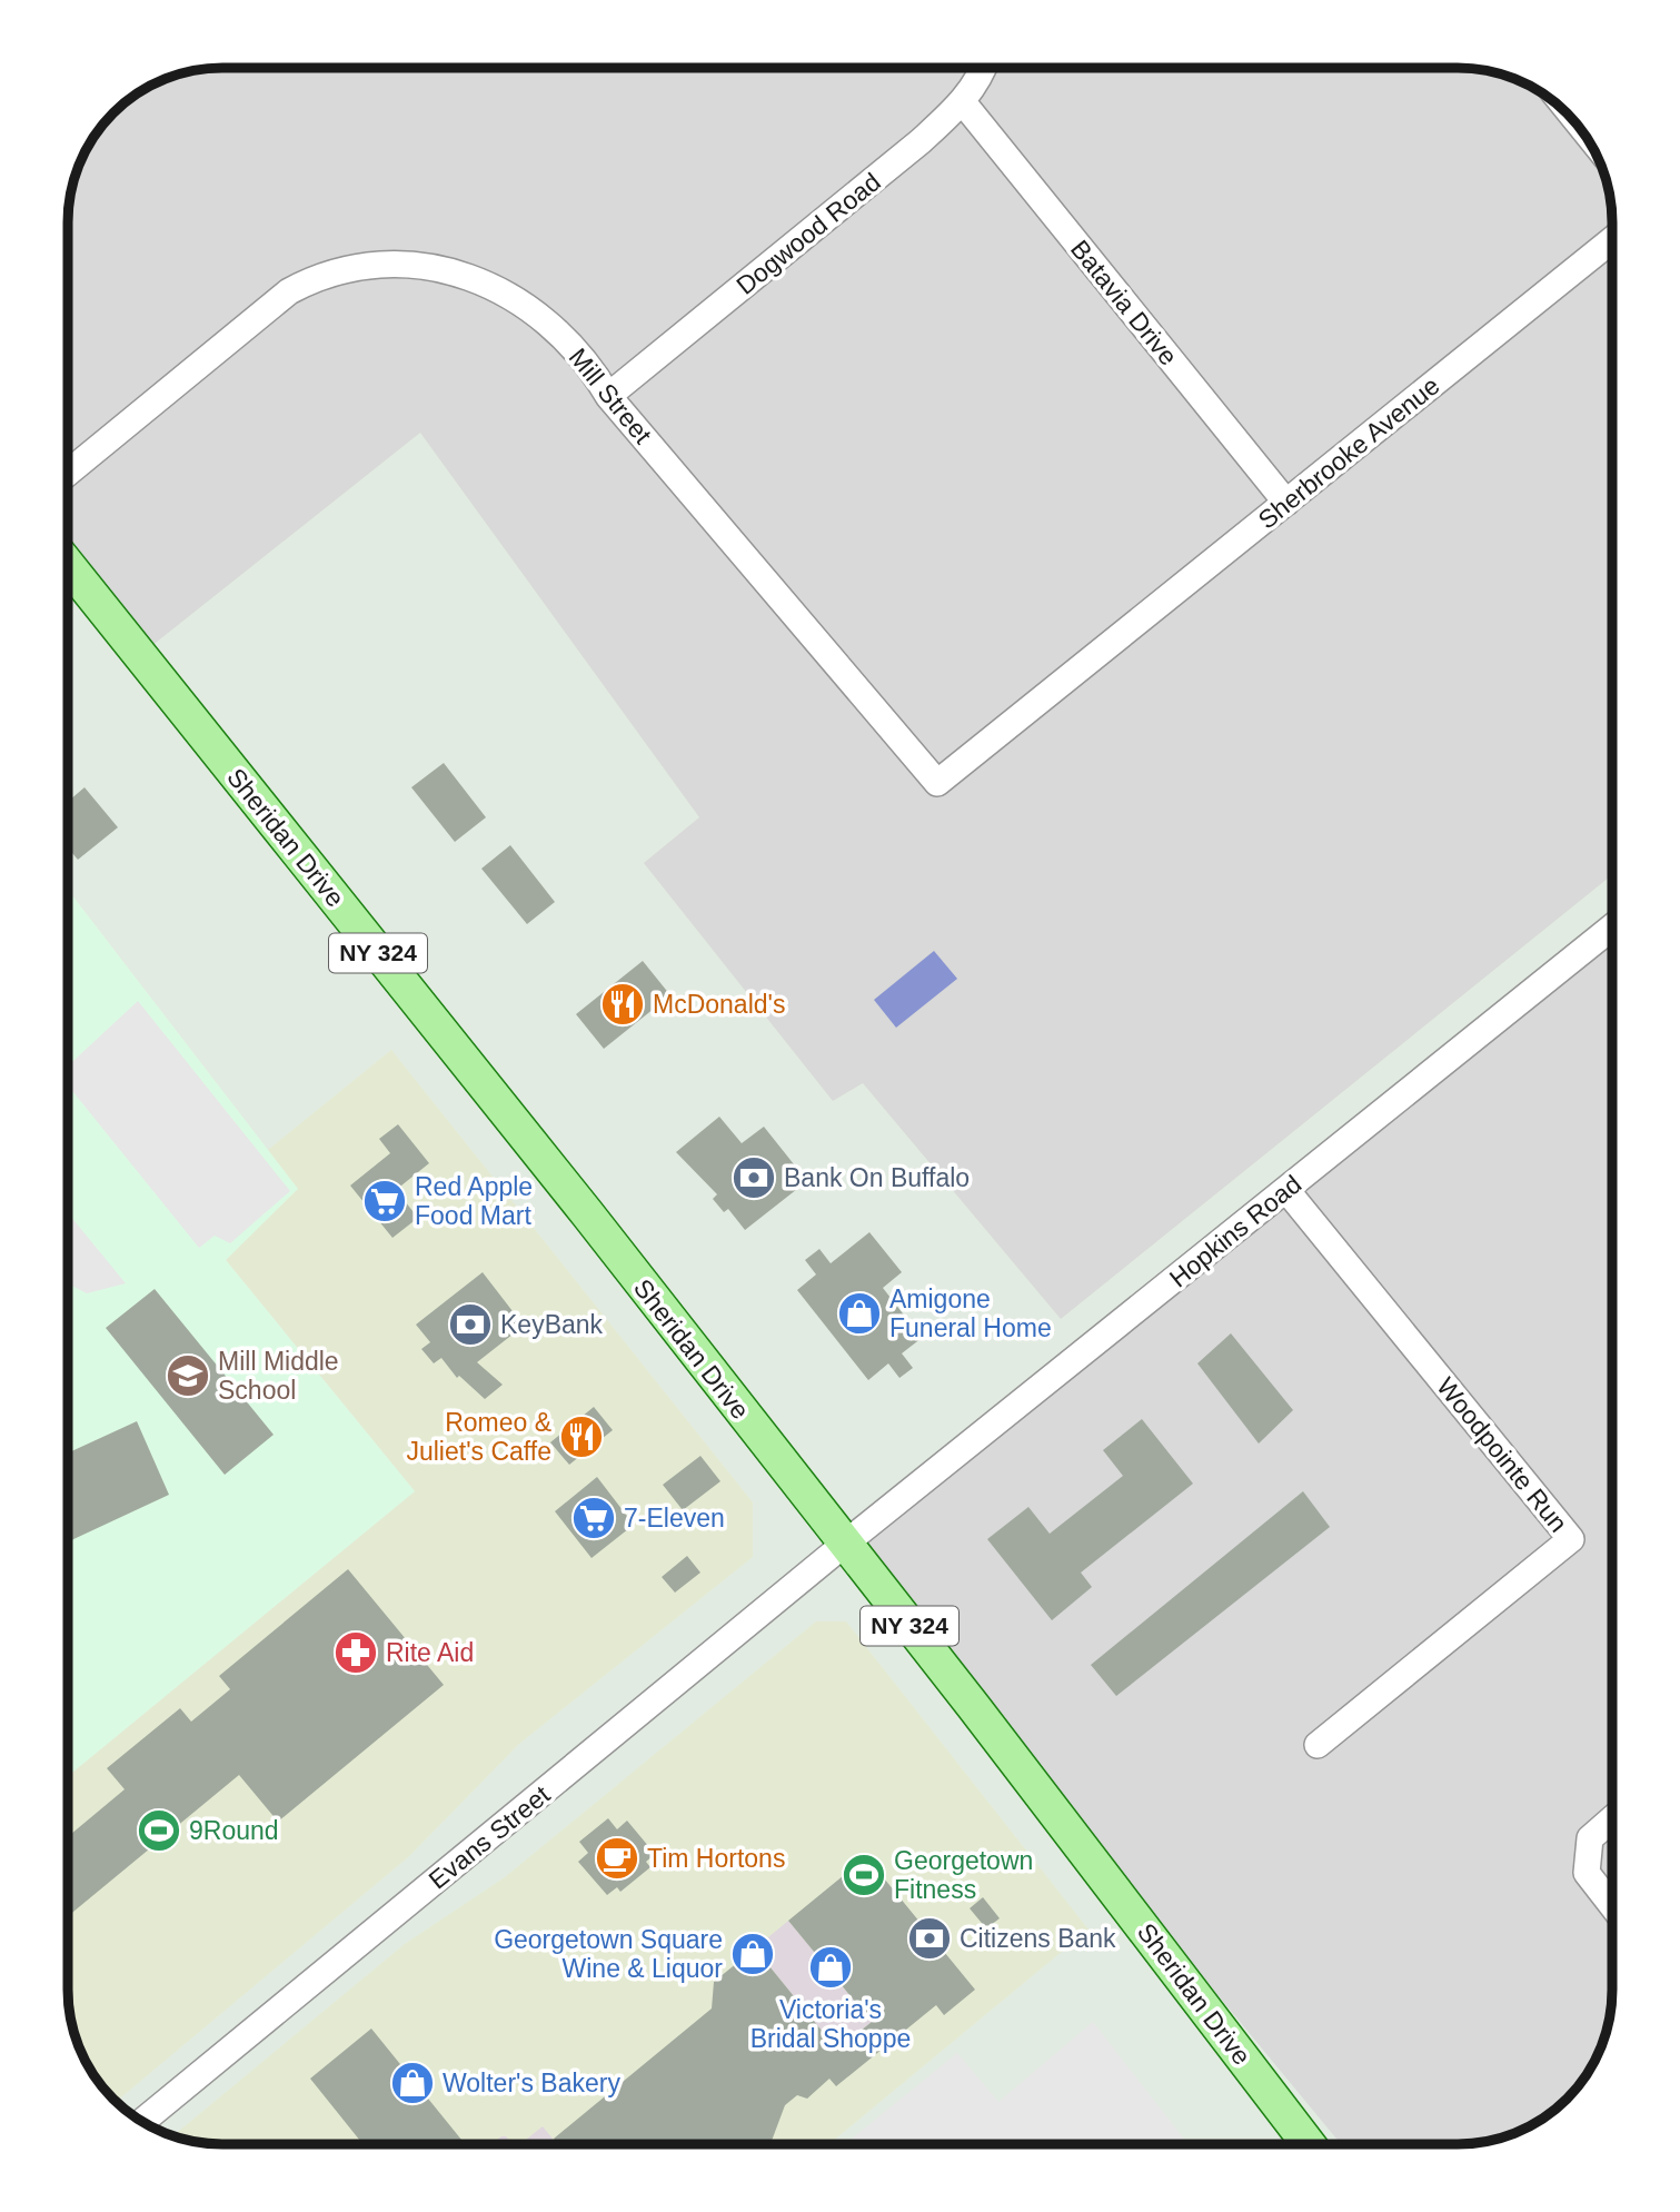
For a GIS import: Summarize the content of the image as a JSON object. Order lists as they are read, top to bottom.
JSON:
{
  "streets": {
    "main road": ["Sheridan Drive", "NY 324"],
    "street": [
      "Dogwood Road",
      "Batavia Drive",
      "Mill Street",
      "Sherbrooke Avenue",
      "Hopkins Road",
      "Woodpointe Run",
      "Evans Street"
    ]
  },
  "crossings": [
    ["Dogwood Road", "Batavia Drive"],
    ["Dogwood Road", "Mill Street"],
    ["Batavia Drive", "Sherbrooke Avenue"],
    ["Mill Street", "Sherbrooke Avenue"],
    ["Sheridan Drive", "Hopkins Road"],
    ["Sheridan Drive", "Evans Street"],
    ["Hopkins Road", "Woodpointe Run"],
    ["Hopkins Road", "Evans Street"]
  ],
  "places": {
    "restaurant": ["McDonald's", "Romeo & Juliet's Caffe"],
    "bank": ["Bank On Buffalo", "KeyBank", "Citizens Bank"],
    "supermarket": ["Red Apple Food Mart", "7-Eleven"],
    "shop": [
      "Amigone Funeral Home",
      "Georgetown Square Wine & Liquor",
      "Victoria's Bridal Shoppe",
      "Wolter's Bakery"
    ],
    "school or university": ["Mill Middle School"],
    "pharmacy": ["Rite Aid"],
    "sports": ["9Round", "Georgetown Fitness"],
    "cafe": ["Tim Hortons"]
  }
}
